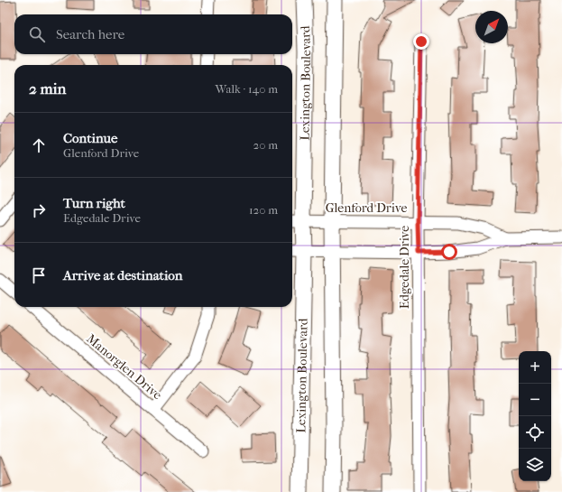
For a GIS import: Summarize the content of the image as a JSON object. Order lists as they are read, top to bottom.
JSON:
{
  "streets": {
    "street": [
      "Lexington Boulevard",
      "Glenford Drive",
      "Edgedale Drive",
      "Manorglen Drive"
    ]
  },
  "crossings": [
    ["Lexington Boulevard", "Glenford Drive"],
    ["Glenford Drive", "Edgedale Drive"]
  ],
  "north": "top right",
  "page": {
    "search": "Search here",
    "heading": ["2 min", "Walk · 140 m"],
    "list": [
      ["Continue", "Glenford Drive", "20 m"],
      ["Turn right", "Edgedale Drive", "120 m"],
      "Arrive at destination"
    ],
    "map_buttons": ["+", "−"]
  }
}
